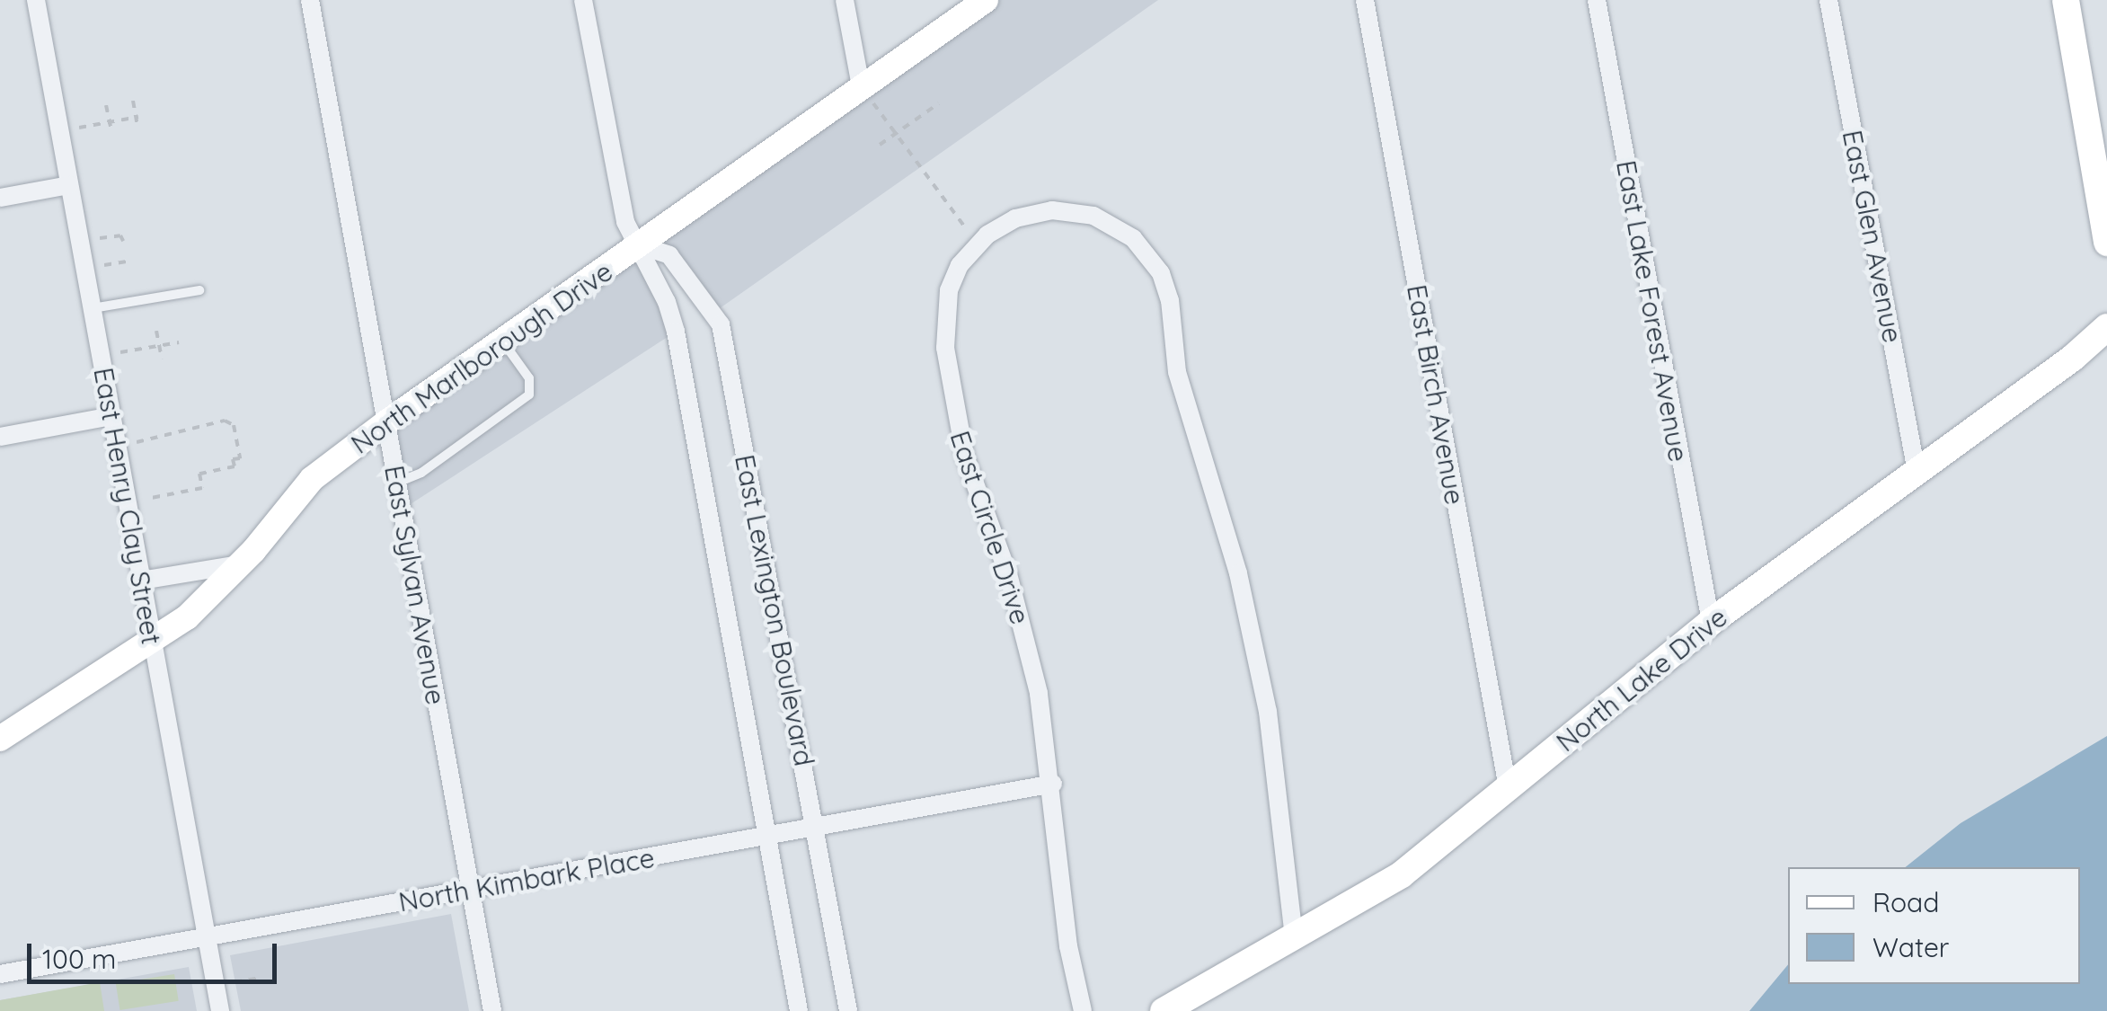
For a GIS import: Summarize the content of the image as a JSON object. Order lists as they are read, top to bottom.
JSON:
{
  "streets": {
    "main road": ["North Lake Drive"],
    "street": [
      "East Glen Avenue",
      "East Lake Forest Avenue",
      "North Marlborough Drive",
      "East Birch Avenue",
      "East Henry Clay Street",
      "East Circle Drive",
      "East Sylvan Avenue",
      "East Lexington Boulevard",
      "North Kimbark Place"
    ]
  },
  "crossings": [
    ["East Glen Avenue", "North Lake Drive"],
    ["East Lake Forest Avenue", "North Lake Drive"],
    ["North Marlborough Drive", "East Henry Clay Street"],
    ["North Marlborough Drive", "East Sylvan Avenue"],
    ["North Marlborough Drive", "East Lexington Boulevard"],
    ["East Birch Avenue", "North Lake Drive"],
    ["East Henry Clay Street", "North Kimbark Place"],
    ["East Circle Drive", "North Lake Drive"],
    ["East Circle Drive", "North Kimbark Place"],
    ["East Sylvan Avenue", "North Kimbark Place"],
    ["East Lexington Boulevard", "North Kimbark Place"]
  ],
  "legend": ["Road", "Water"],
  "scale_bar": "100 m"
}
